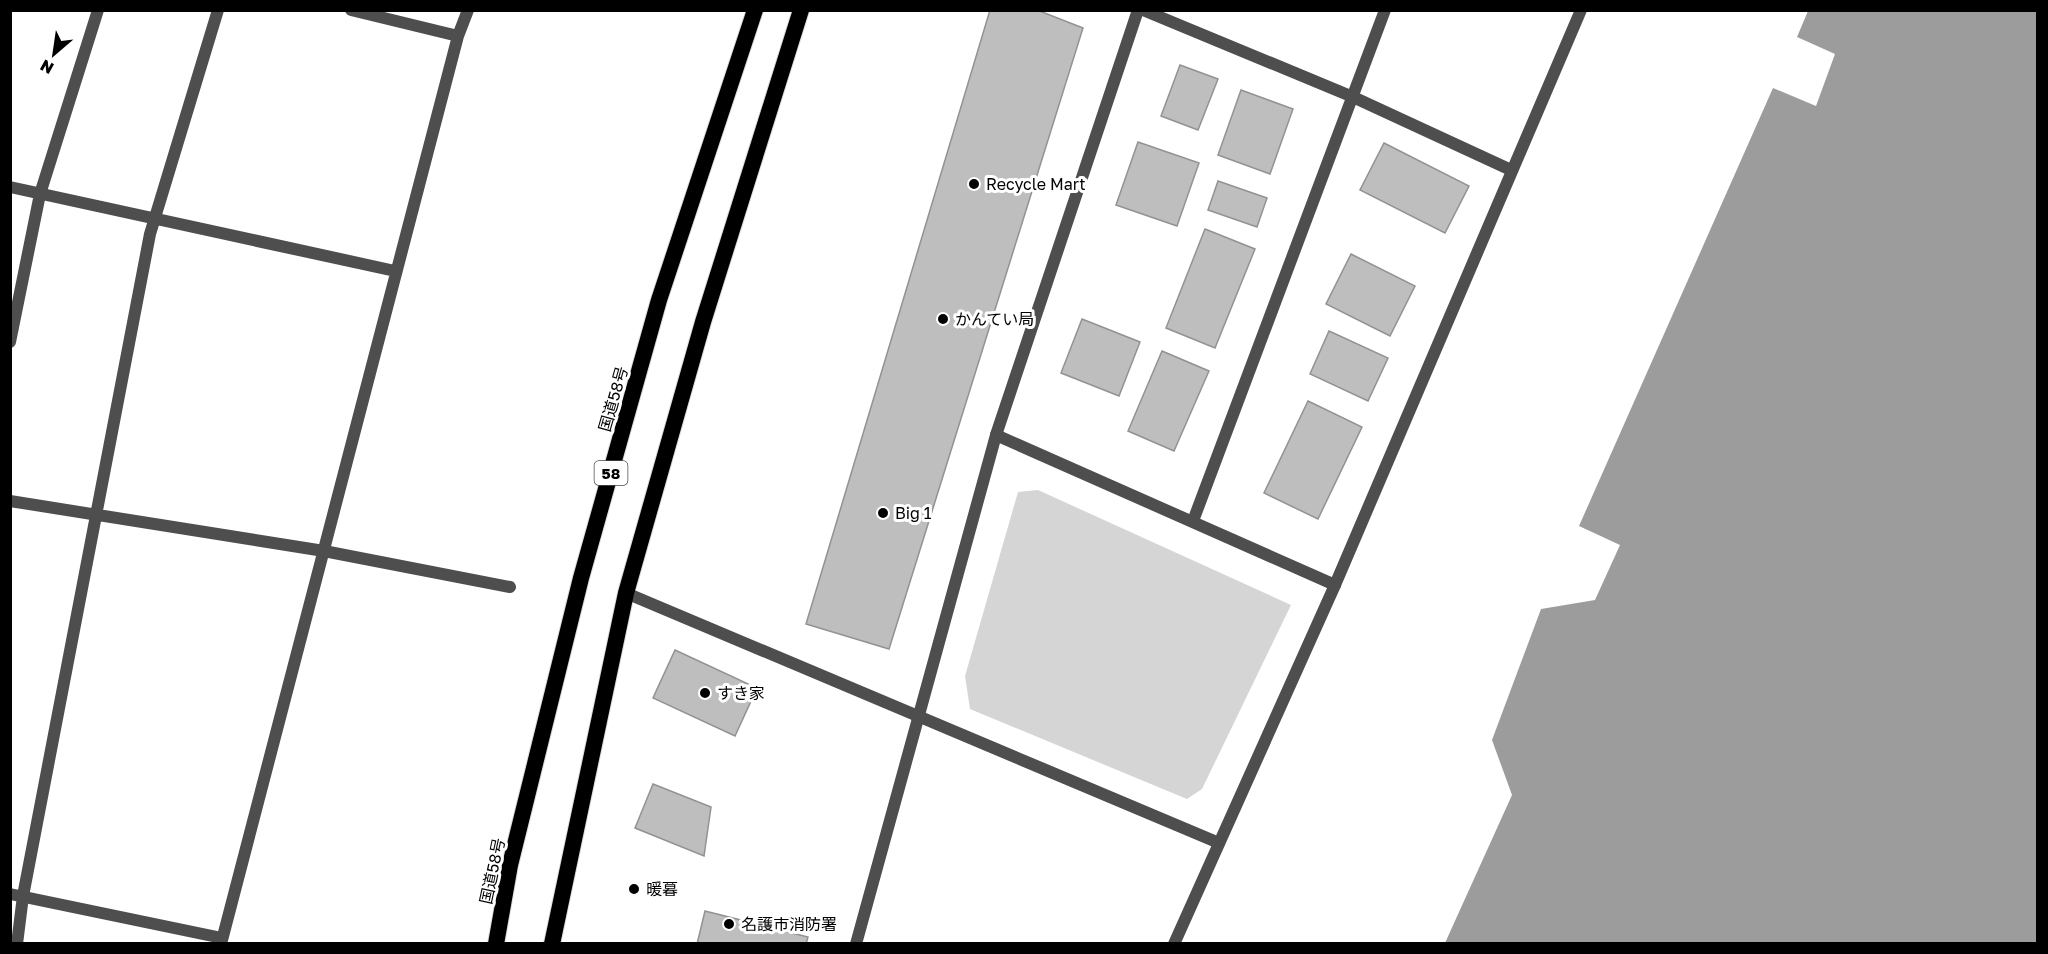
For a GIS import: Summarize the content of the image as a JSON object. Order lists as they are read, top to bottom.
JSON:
{
  "streets": {
    "highway": ["国道58号", "58"]
  },
  "places": [
    "Recycle Mart",
    "かんてい局",
    "Big 1",
    "すき家",
    "暖暮",
    "名護市消防署"
  ],
  "north": "bottom left"
}
